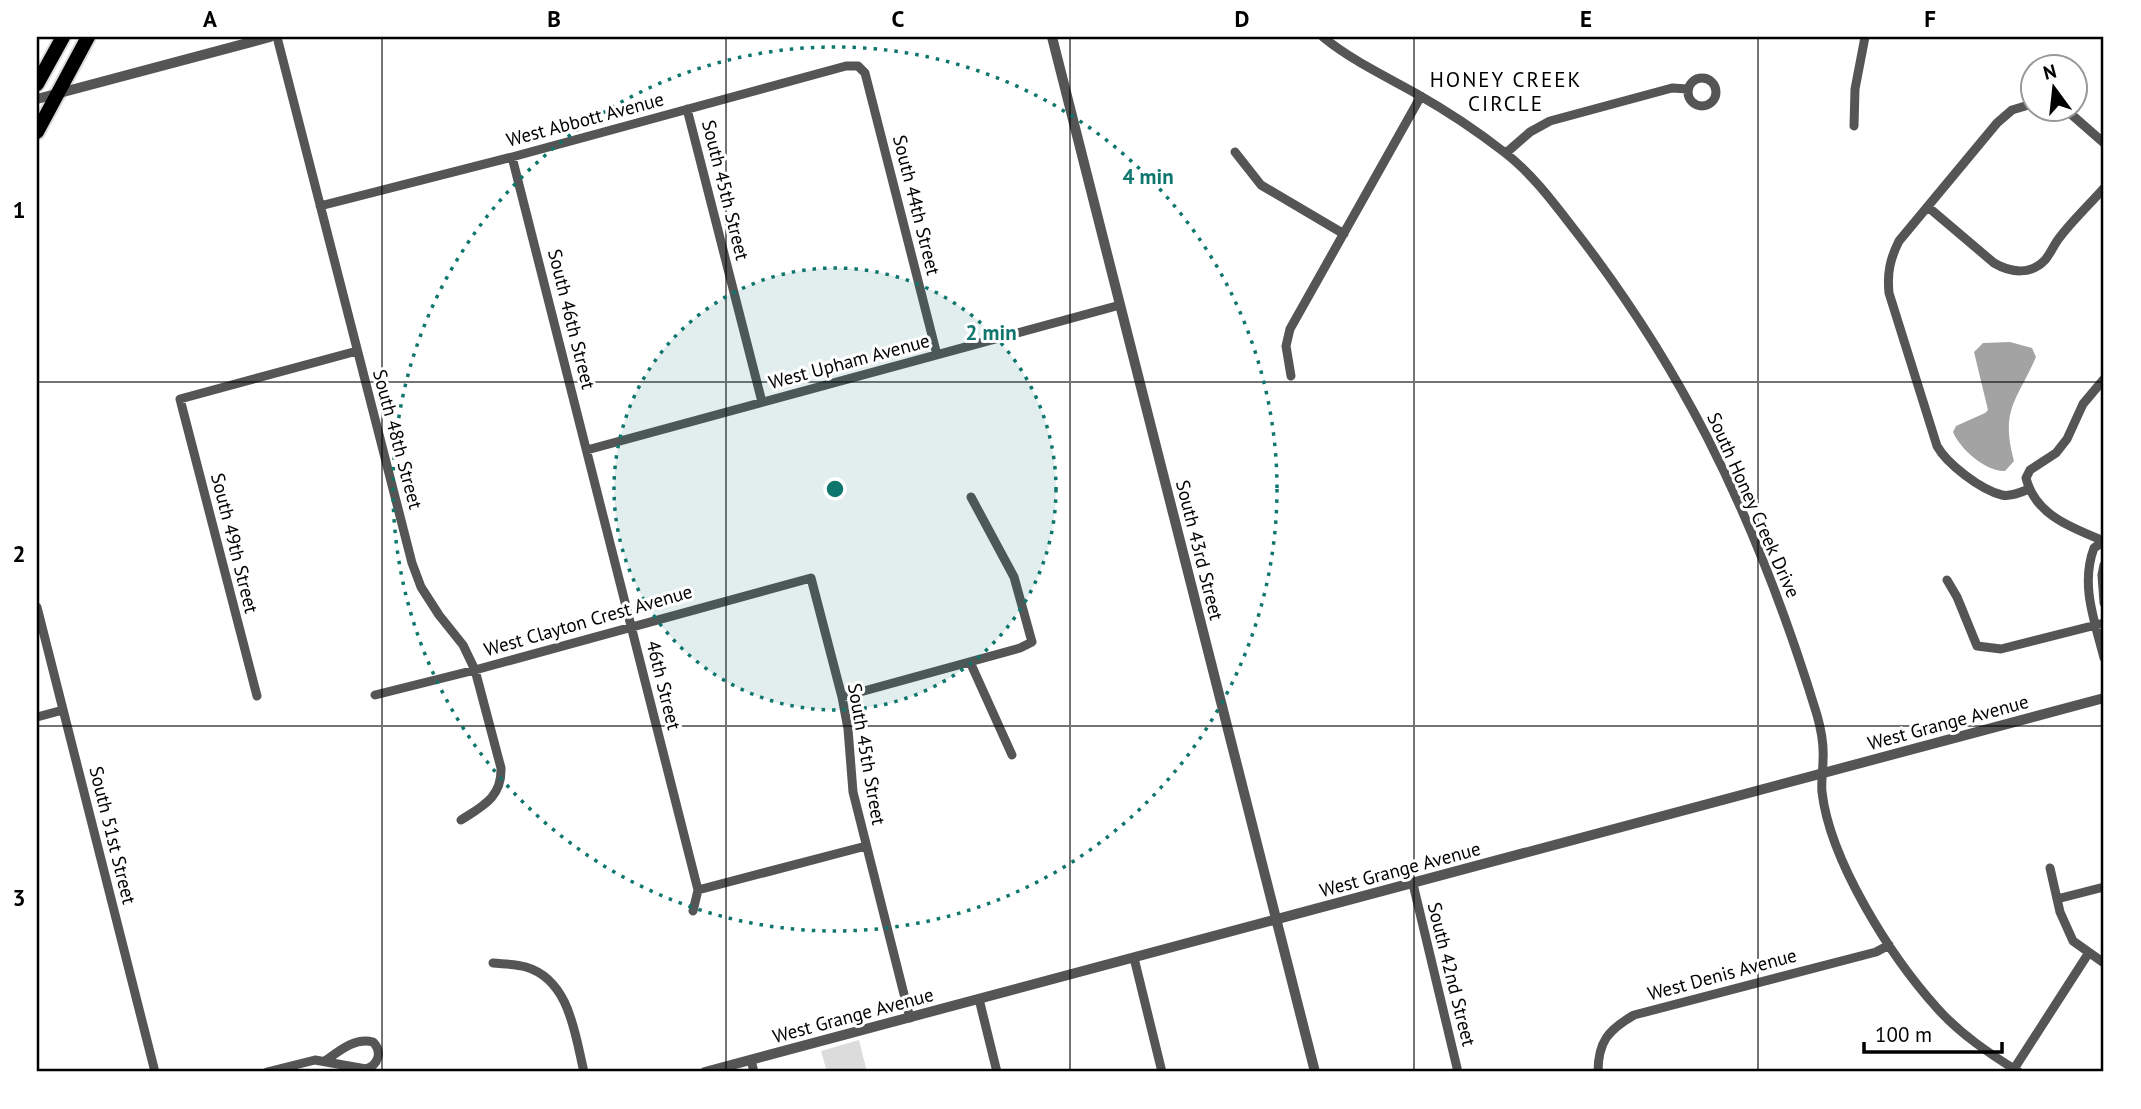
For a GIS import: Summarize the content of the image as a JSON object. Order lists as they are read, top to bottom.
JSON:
{
  "streets": {
    "street": [
      "West Abbott Avenue",
      "South 45th Street",
      "South 44th Street",
      "South 46th Street",
      "West Upham Avenue",
      "South 48th Street",
      "South Honey Creek Drive",
      "South 49th Street",
      "South 43rd Street",
      "West Clayton Crest Avenue",
      "46th Street",
      "West Grange Avenue",
      "South 51st Street",
      "South 42nd Street",
      "West Denis Avenue"
    ]
  },
  "crossings": [
    ["West Abbott Avenue", "South 45th Street"],
    ["West Abbott Avenue", "South 44th Street"],
    ["West Abbott Avenue", "South 46th Street"],
    ["West Abbott Avenue", "South 48th Street"],
    ["South 45th Street", "West Upham Avenue"],
    ["South 45th Street", "West Clayton Crest Avenue"],
    ["South 45th Street", "West Grange Avenue"],
    ["South 44th Street", "West Upham Avenue"],
    ["South 46th Street", "West Upham Avenue"],
    ["South 46th Street", "46th Street"],
    ["West Upham Avenue", "South 43rd Street"],
    ["South 48th Street", "South 49th Street"],
    ["South 48th Street", "West Clayton Crest Avenue"],
    ["South Honey Creek Drive", "West Grange Avenue"],
    ["South Honey Creek Drive", "West Denis Avenue"],
    ["South 43rd Street", "West Grange Avenue"],
    ["West Clayton Crest Avenue", "46th Street"],
    ["West Grange Avenue", "South 42nd Street"]
  ],
  "districts": ["HONEY CREEK CIRCLE"],
  "scale_bar": "100 m",
  "north": "top",
  "grid": {
    "columns": [
      "A",
      "B",
      "C",
      "D",
      "E",
      "F"
    ],
    "rows": ["1", "2", "3"]
  },
  "rings": ["4 min", "2 min"]
}
